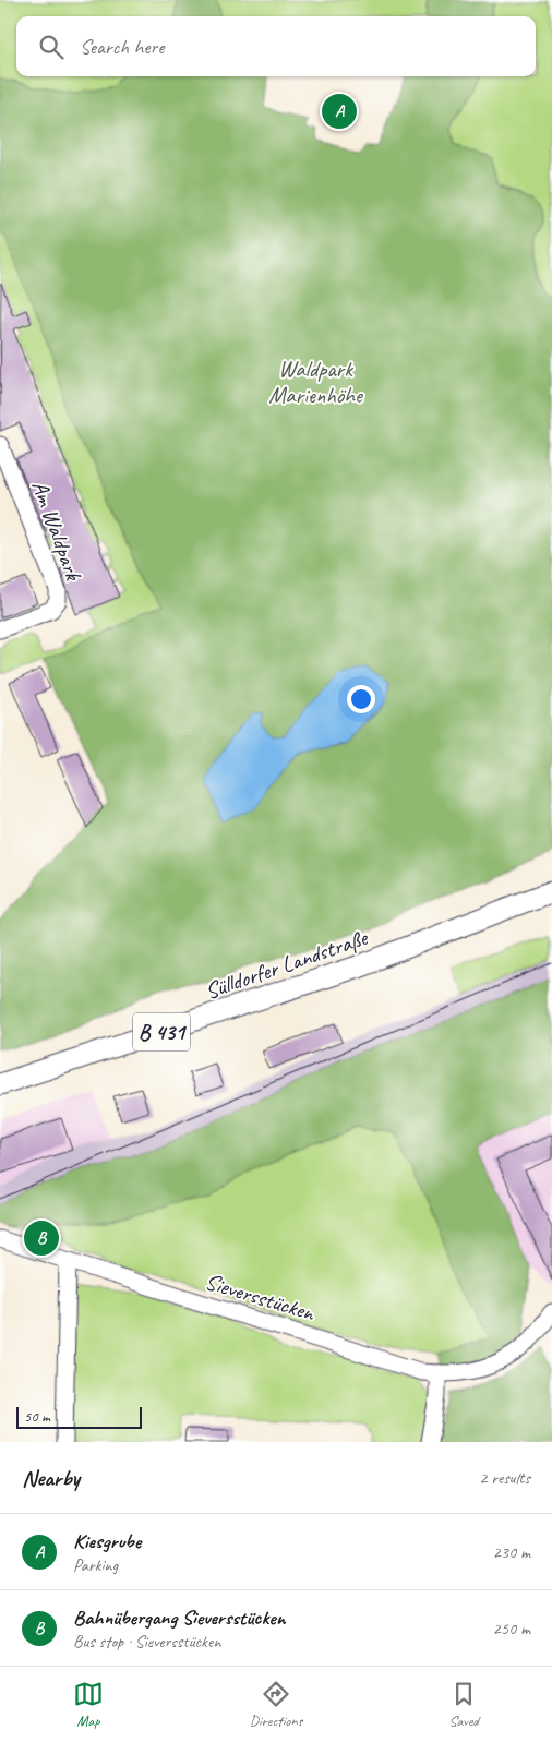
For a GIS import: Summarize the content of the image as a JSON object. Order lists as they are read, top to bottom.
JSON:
{
  "streets": {
    "main road": ["Sülldorfer Landstraße", "B 431"],
    "street": ["Am Waldpark", "Sieversstücken"]
  },
  "parks": ["Waldpark Marienhöhe"],
  "scale_bar": "50 m",
  "page": {
    "search": "Search here",
    "pins": ["A", "B"],
    "scale": "50 m",
    "heading": ["Nearby", "2 results"],
    "list": [
      {
        "mark": "A",
        "name": "Kiesgrube",
        "note": "Parking",
        "value": "230 m"
      },
      {
        "mark": "B",
        "name": "Bahnübergang Sieversstücken",
        "note": "Bus stop · Sieversstücken",
        "value": "250 m"
      }
    ],
    "nav": ["Map", "Directions", "Saved"]
  }
}
